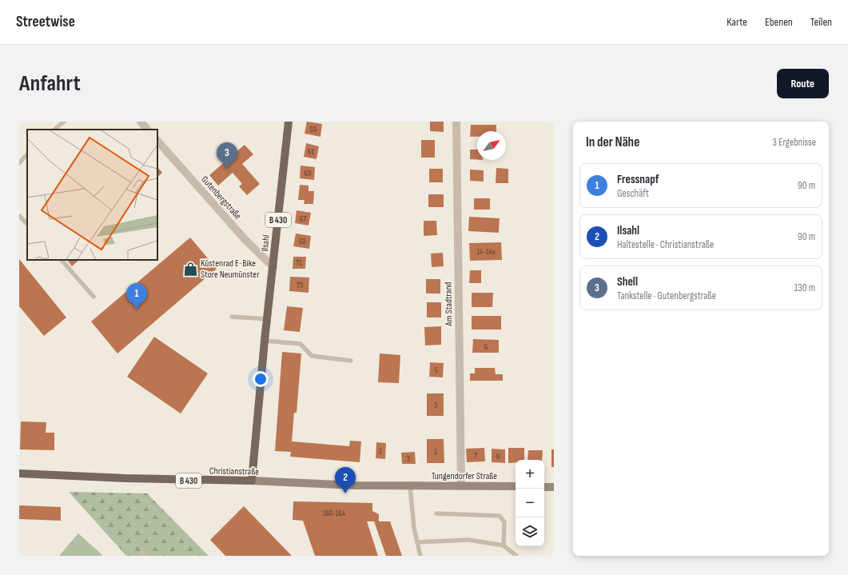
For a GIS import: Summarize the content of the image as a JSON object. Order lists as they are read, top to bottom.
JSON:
{
  "streets": {
    "main road": [
      "B 430",
      "Ilsahl",
      "Christianstraße",
      "Tungendorfer Straße"
    ],
    "street": ["Gutenbergstraße", "Am Stadtrand"]
  },
  "crossings": [
    ["Gutenbergstraße", "Ilsahl"],
    ["Ilsahl", "Christianstraße"],
    ["Am Stadtrand", "Tungendorfer Straße"],
    ["Christianstraße", "Tungendorfer Straße"]
  ],
  "places": {
    "shop": ["Küstenrad E-Bike Store Neumünster"]
  },
  "house_numbers": [
    "59",
    "61",
    "63",
    "67",
    "69",
    "14-14a",
    "71",
    "73",
    "6",
    "5",
    "3",
    "1",
    "1",
    "7",
    "9",
    "3",
    "160-164"
  ],
  "north": "top right",
  "page": {
    "header": "Streetwise",
    "nav": ["Karte", "Ebenen", "Teilen"],
    "buttons": "Route",
    "title": "Anfahrt",
    "heading": ["In der Nähe", "3 Ergebnisse"],
    "pins": ["3", "1", "2"],
    "list": [
      {
        "mark": "1",
        "name": "Fressnapf",
        "note": "Geschäft",
        "value": "90 m"
      },
      {
        "mark": "2",
        "name": "Ilsahl",
        "note": "Haltestelle · Christianstraße",
        "value": "90 m"
      },
      {
        "mark": "3",
        "name": "Shell",
        "note": "Tankstelle · Gutenbergstraße",
        "value": "130 m"
      }
    ],
    "map_buttons": ["+", "−"]
  }
}
